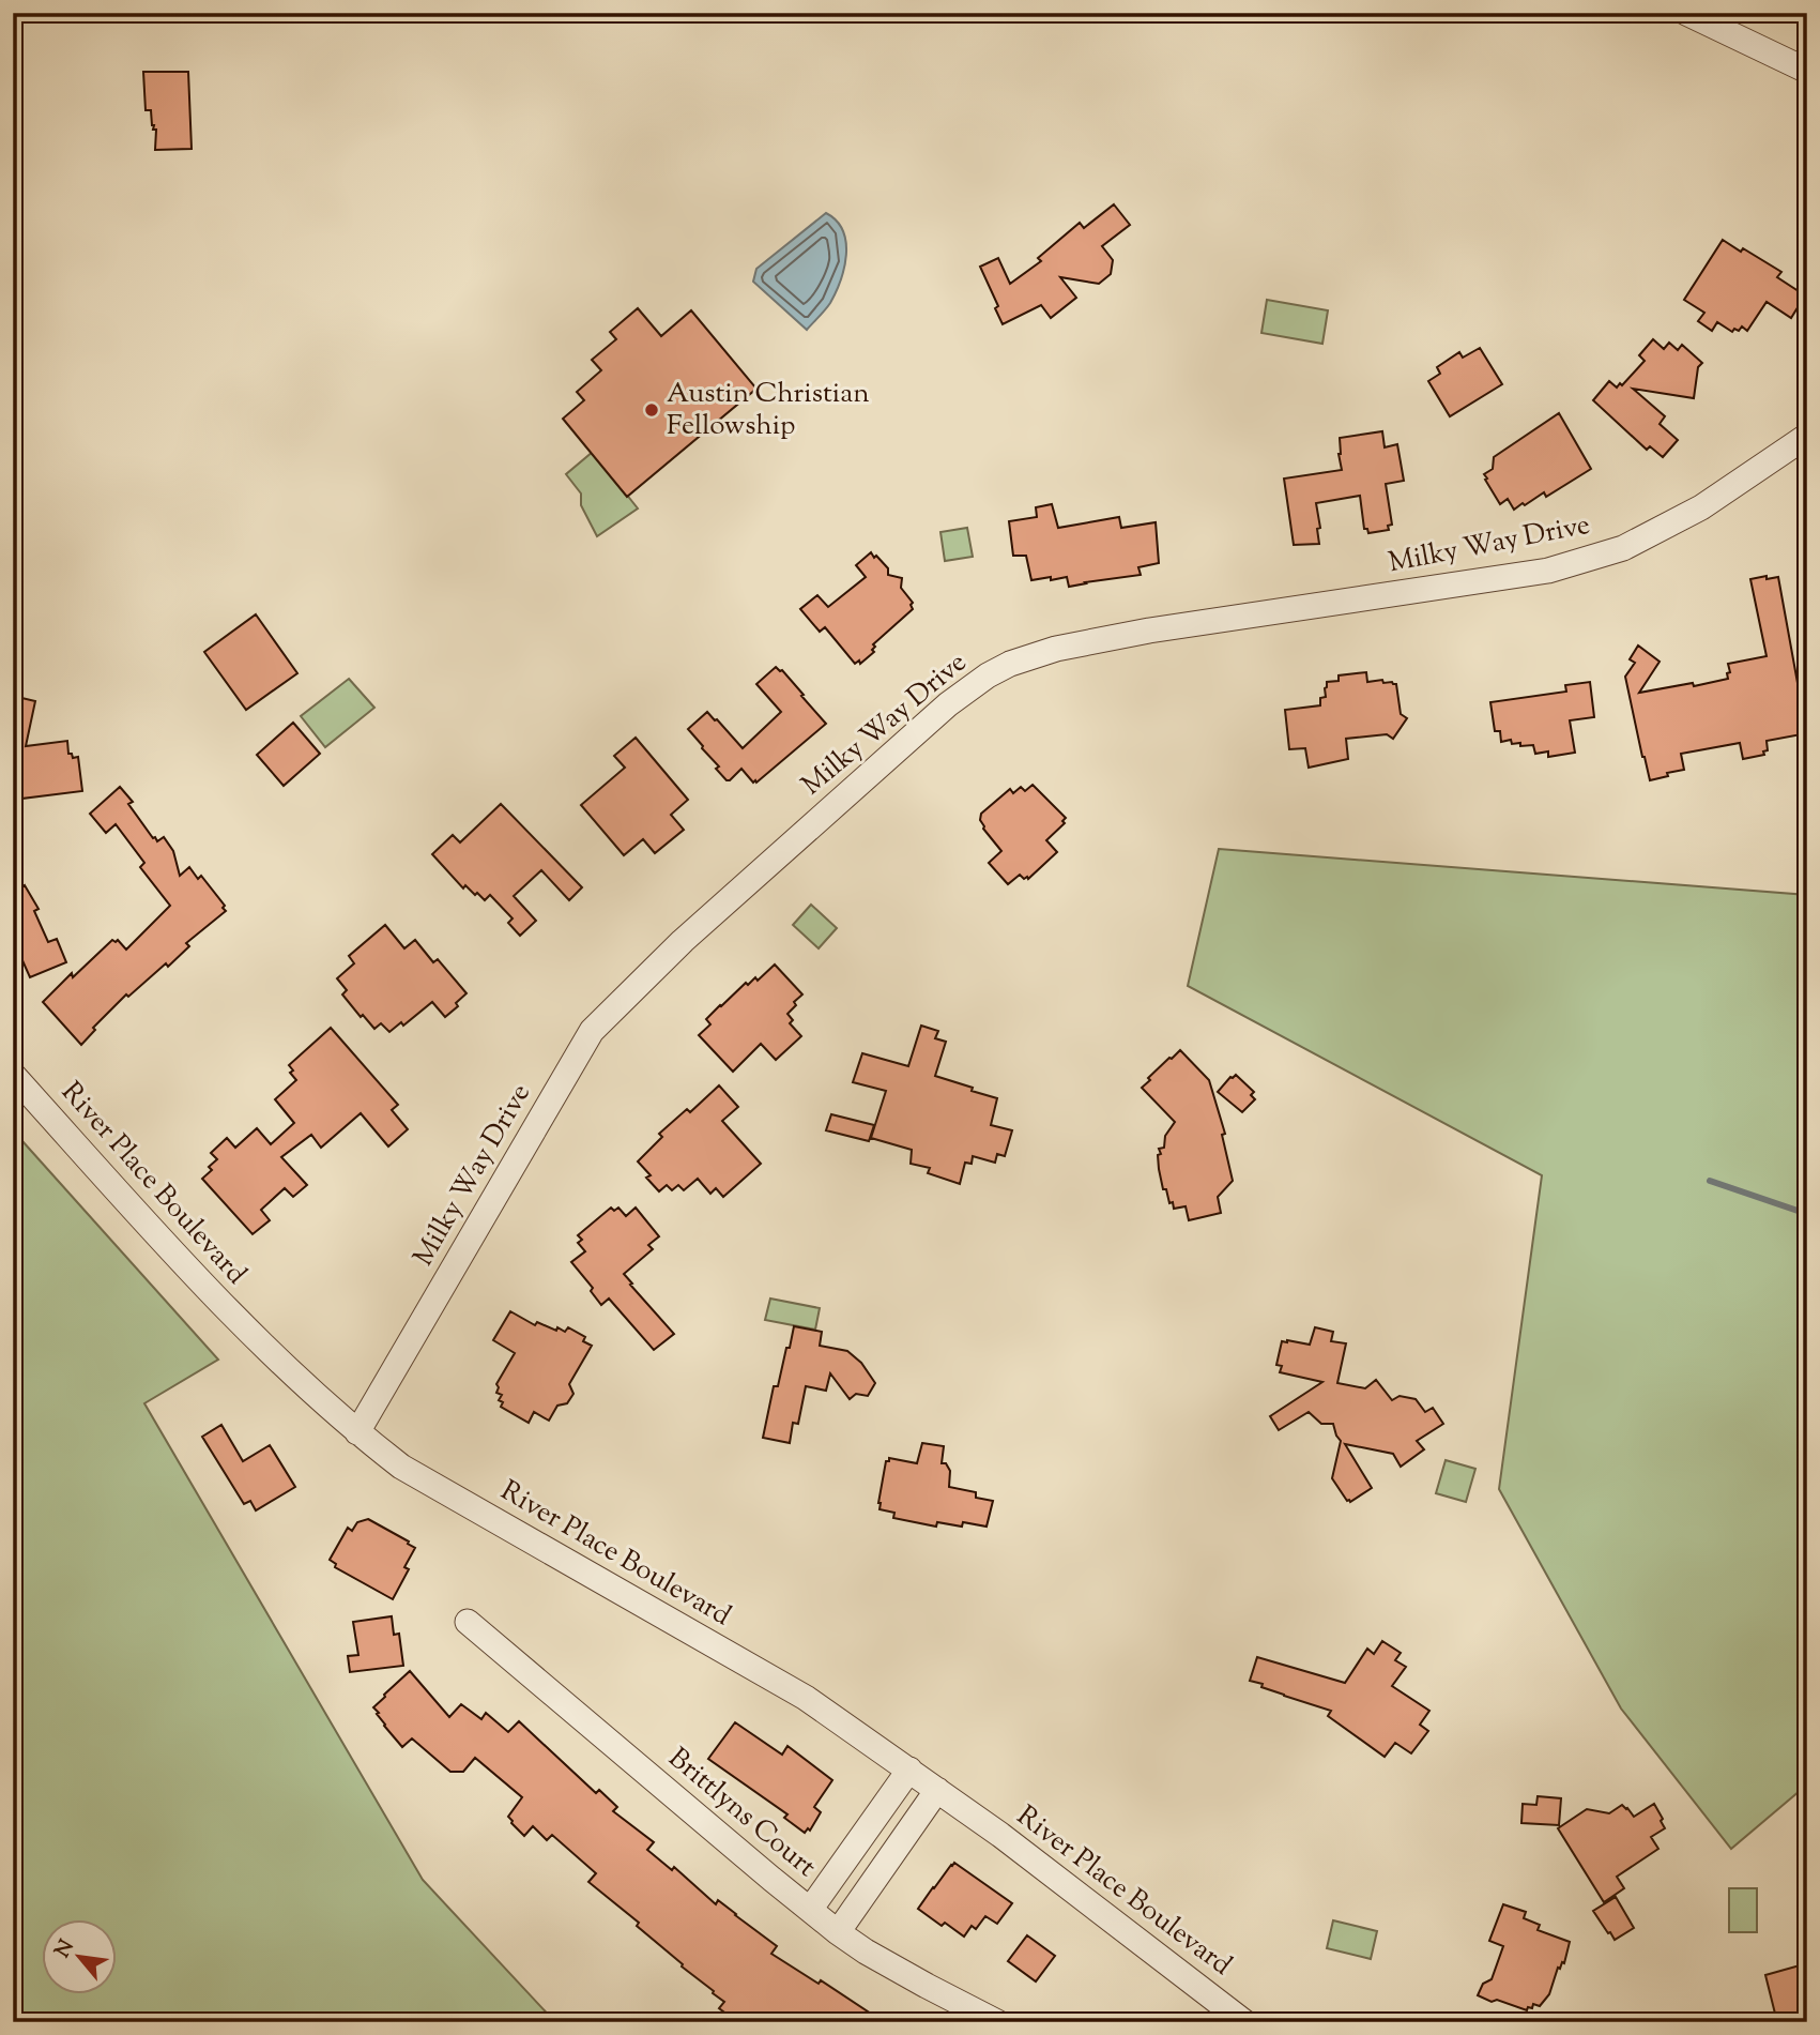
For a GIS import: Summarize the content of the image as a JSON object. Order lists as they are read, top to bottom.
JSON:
{
  "streets": {
    "street": ["Milky Way Drive", "River Place Boulevard", "Brittlyns Court"]
  },
  "crossings": [
    ["Milky Way Drive", "River Place Boulevard"]
  ],
  "places": ["Austin Christian Fellowship"],
  "north": "top left"
}
